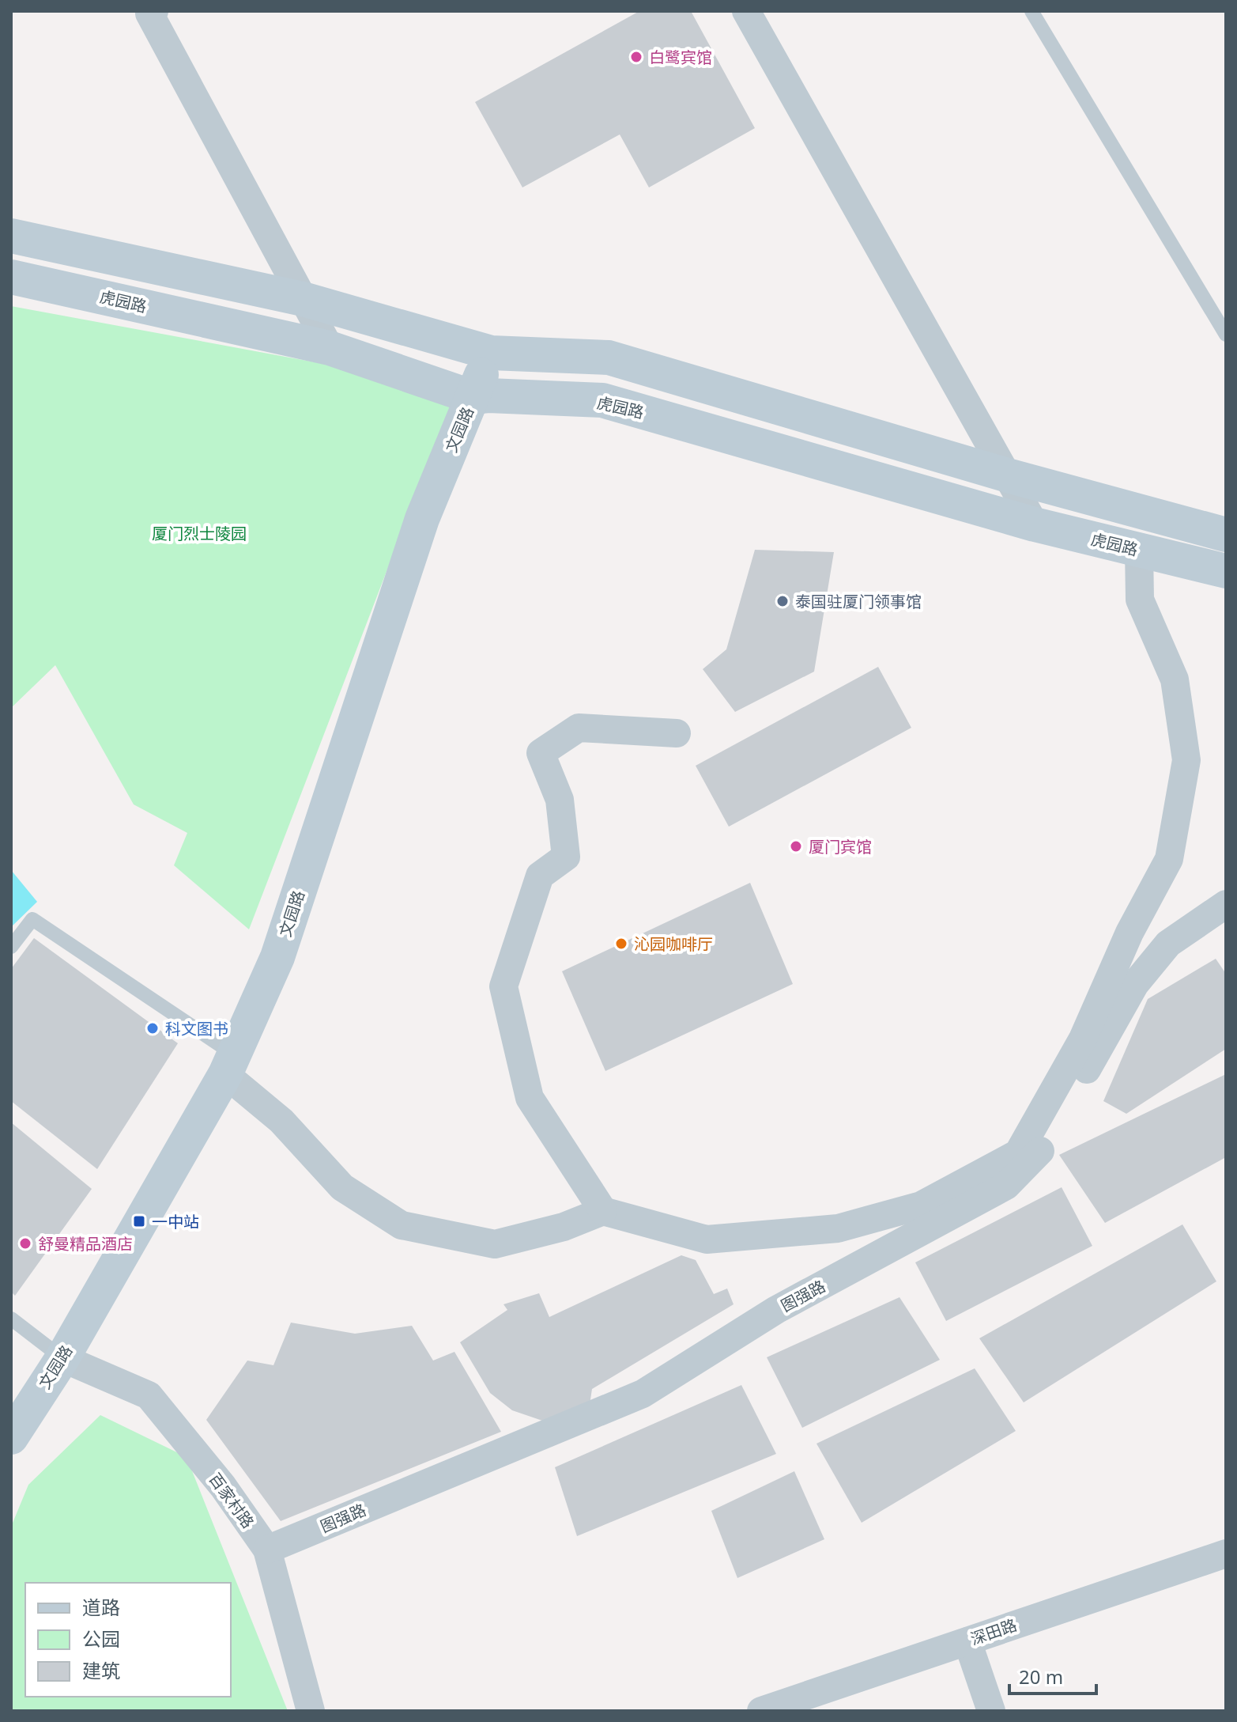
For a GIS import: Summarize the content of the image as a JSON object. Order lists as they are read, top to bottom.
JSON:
{
  "streets": {
    "main road": ["虎园路", "文园路"],
    "street": ["图强路", "百家村路", "深田路"]
  },
  "crossings": [
    ["虎园路", "文园路"],
    ["文园路", "百家村路"],
    ["图强路", "百家村路"]
  ],
  "parks": ["厦门烈士陵园"],
  "places": {
    "other": [
      "白鹭宾馆",
      "泰国驻厦门领事馆",
      "厦门宾馆",
      "沁园咖啡厅",
      "科文图书",
      "舒曼精品酒店"
    ],
    "transit": ["一中站"]
  },
  "legend": ["道路", "公园", "建筑"],
  "scale_bar": "20 m"
}
